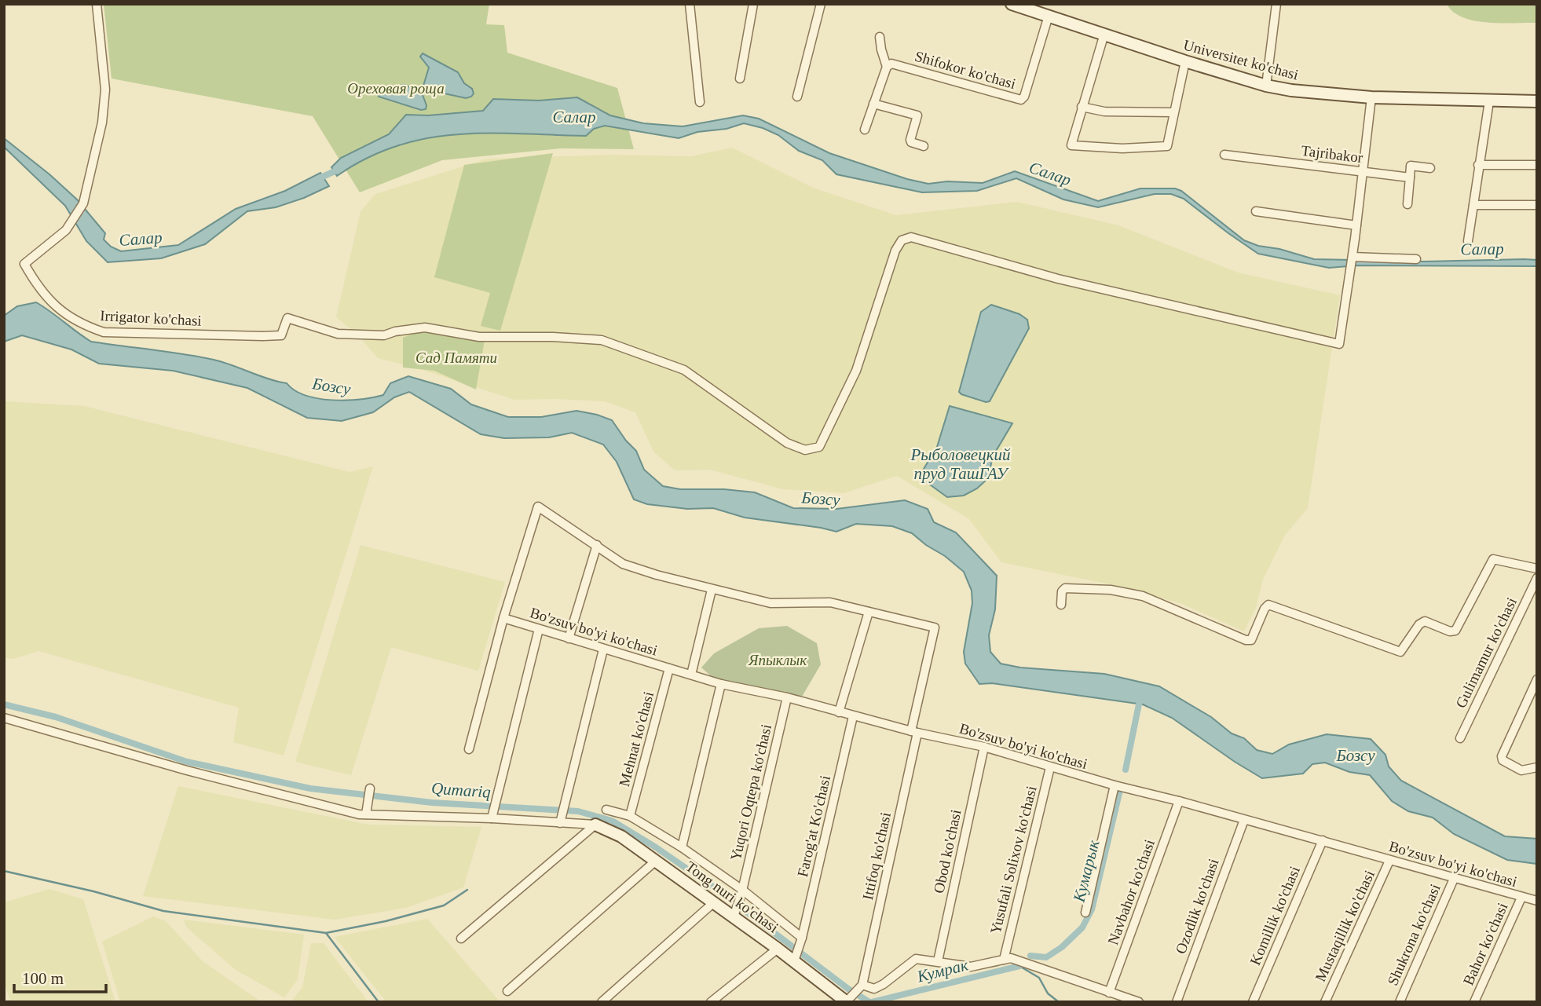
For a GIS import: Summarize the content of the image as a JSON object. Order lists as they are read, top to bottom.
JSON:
{
  "streets": {
    "main road": ["Universitet ko'chasi", "Tong nuri ko'chasi"],
    "street": [
      "Shifokor ko'chasi",
      "Tajribakor",
      "Irrigator ko'chasi",
      "Bo'zsuv bo'yi ko'chasi",
      "Gulimamur ko'chasi",
      "Mehnat ko'chasi",
      "Yuqori Oqtepa ko'chasi",
      "Farog'at Ko'chasi",
      "Obod ko'chasi",
      "Ittifoq ko'chasi",
      "Yusufali Solixov ko'chasi",
      "Navbahor ko'chasi",
      "Ozodlik ko'chasi",
      "Komillik ko'chasi",
      "Mustaqillik ko'chasi",
      "Shukrona ko'chasi",
      "Bahor ko'chasi"
    ]
  },
  "crossings": [
    ["Universitet ko'chasi", "Shifokor ko'chasi"],
    ["Bo'zsuv bo'yi ko'chasi", "Mehnat ko'chasi"],
    ["Bo'zsuv bo'yi ko'chasi", "Yuqori Oqtepa ko'chasi"],
    ["Bo'zsuv bo'yi ko'chasi", "Farog'at Ko'chasi"],
    ["Bo'zsuv bo'yi ko'chasi", "Obod ko'chasi"],
    ["Bo'zsuv bo'yi ko'chasi", "Ittifoq ko'chasi"],
    ["Bo'zsuv bo'yi ko'chasi", "Yusufali Solixov ko'chasi"],
    ["Bo'zsuv bo'yi ko'chasi", "Navbahor ko'chasi"],
    ["Bo'zsuv bo'yi ko'chasi", "Ozodlik ko'chasi"],
    ["Bo'zsuv bo'yi ko'chasi", "Komillik ko'chasi"],
    ["Bo'zsuv bo'yi ko'chasi", "Mustaqillik ko'chasi"],
    ["Bo'zsuv bo'yi ko'chasi", "Shukrona ko'chasi"],
    ["Bo'zsuv bo'yi ko'chasi", "Bahor ko'chasi"],
    ["Yuqori Oqtepa ko'chasi", "Tong nuri ko'chasi"],
    ["Farog'at Ko'chasi", "Tong nuri ko'chasi"]
  ],
  "water": [
    "Салар",
    "Бозсу",
    "Рыболовецкий пруд ТашГАУ",
    "Qumariq",
    "Кумарык",
    "Кумрак"
  ],
  "parks": ["Ореховая роща", "Сад Памяти", "Япыклык"],
  "scale_bar": "100 m"
}
